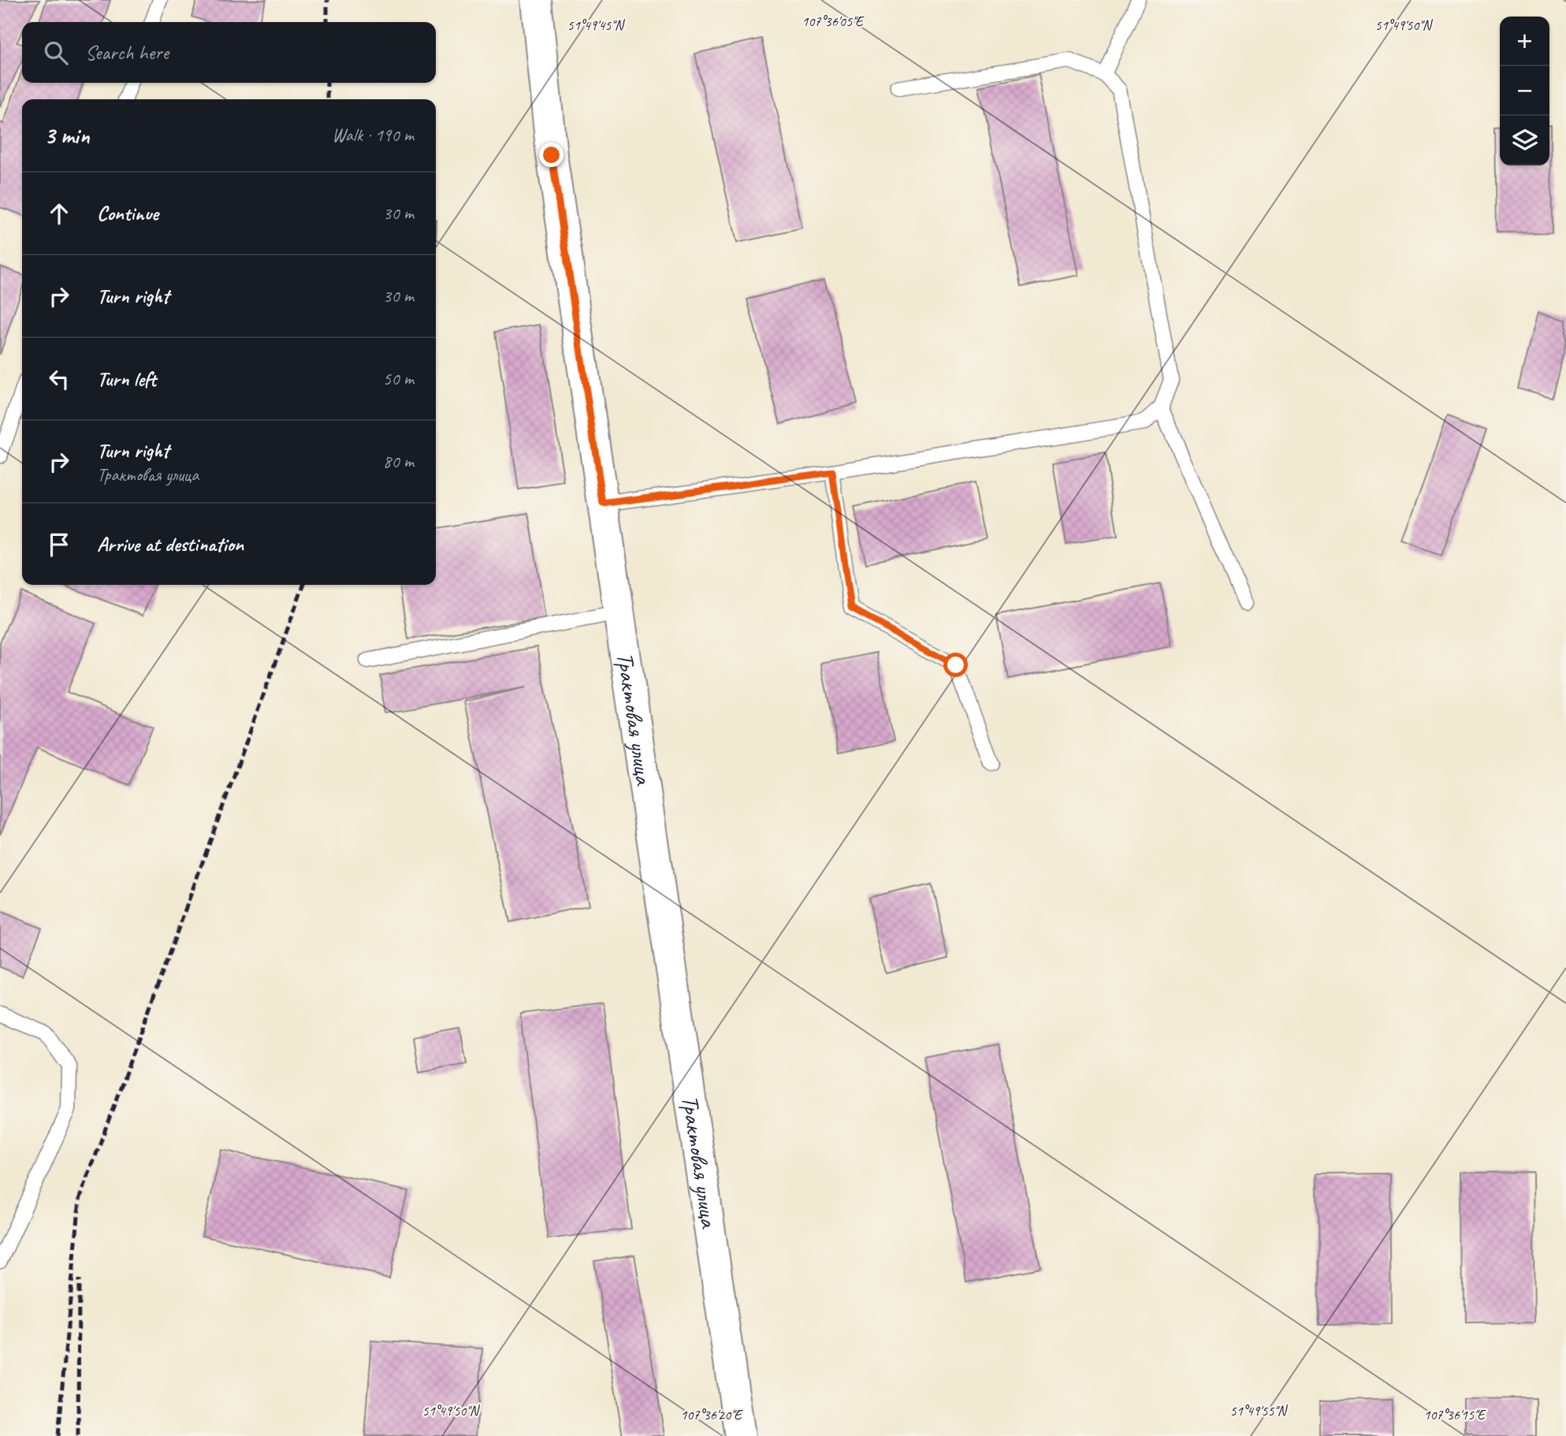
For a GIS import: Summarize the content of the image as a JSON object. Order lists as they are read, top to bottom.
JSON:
{
  "streets": {
    "main road": ["Трактовая улица"]
  },
  "page": {
    "map_buttons": ["+", "−"],
    "search": "Search here",
    "heading": ["3 min", "Walk · 190 m"],
    "list": [
      ["Continue", "30 m"],
      ["Turn right", "30 m"],
      ["Turn left", "50 m"],
      ["Turn right", "Трактовая улица", "80 m"],
      "Arrive at destination"
    ]
  },
  "coordinates": [
    "107°36'05\"E",
    "51°49'45\"N",
    "51°49'50\"N",
    "51°49'55\"N",
    "107°36'20\"E",
    "107°36'15\"E"
  ]
}
